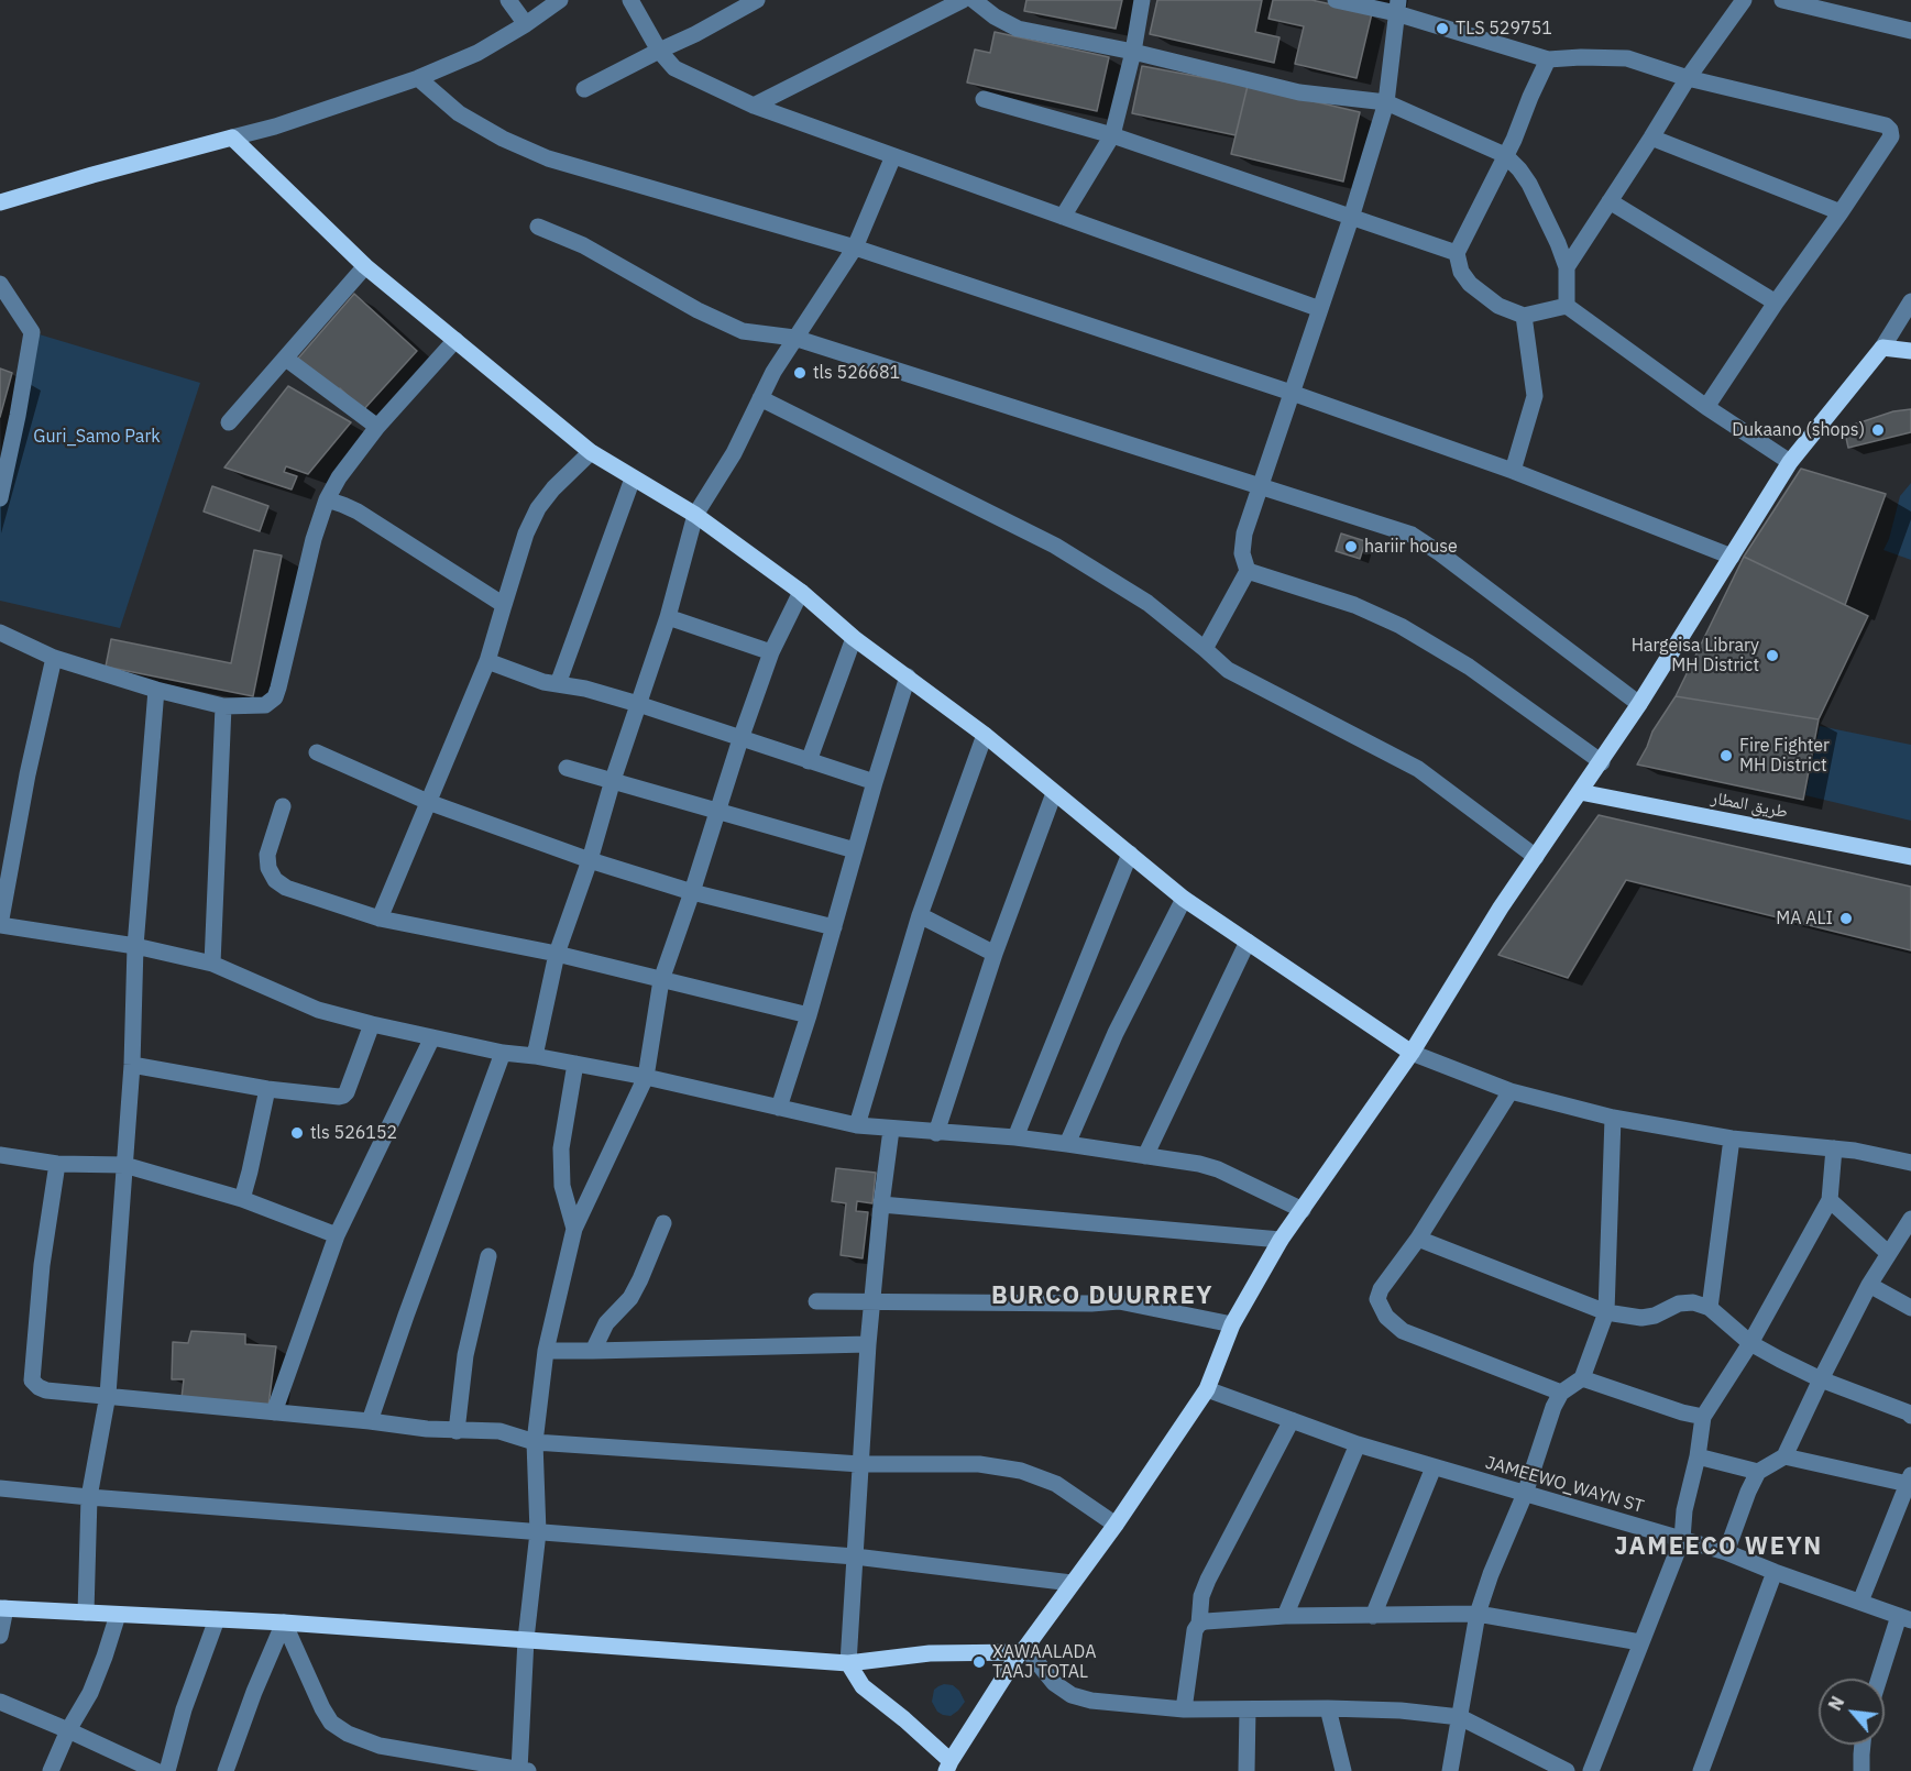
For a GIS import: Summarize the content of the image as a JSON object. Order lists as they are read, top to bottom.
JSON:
{
  "streets": {
    "main road": ["طريق المطار"],
    "street": ["JAMEEWO_WAYN ST"]
  },
  "districts": ["BURCO DUURREY", "JAMEECO WEYN"],
  "parks": ["Guri_Samo Park"],
  "places": [
    "TLS 529751",
    "tls 526681",
    "Dukaano (shops)",
    "hariir house",
    "Hargeisa Library MH District",
    "Fire Fighter MH District",
    "MA ALI",
    "tls 526152",
    "XAWAALADA TAAJ TOTAL"
  ],
  "north": "top left"
}
